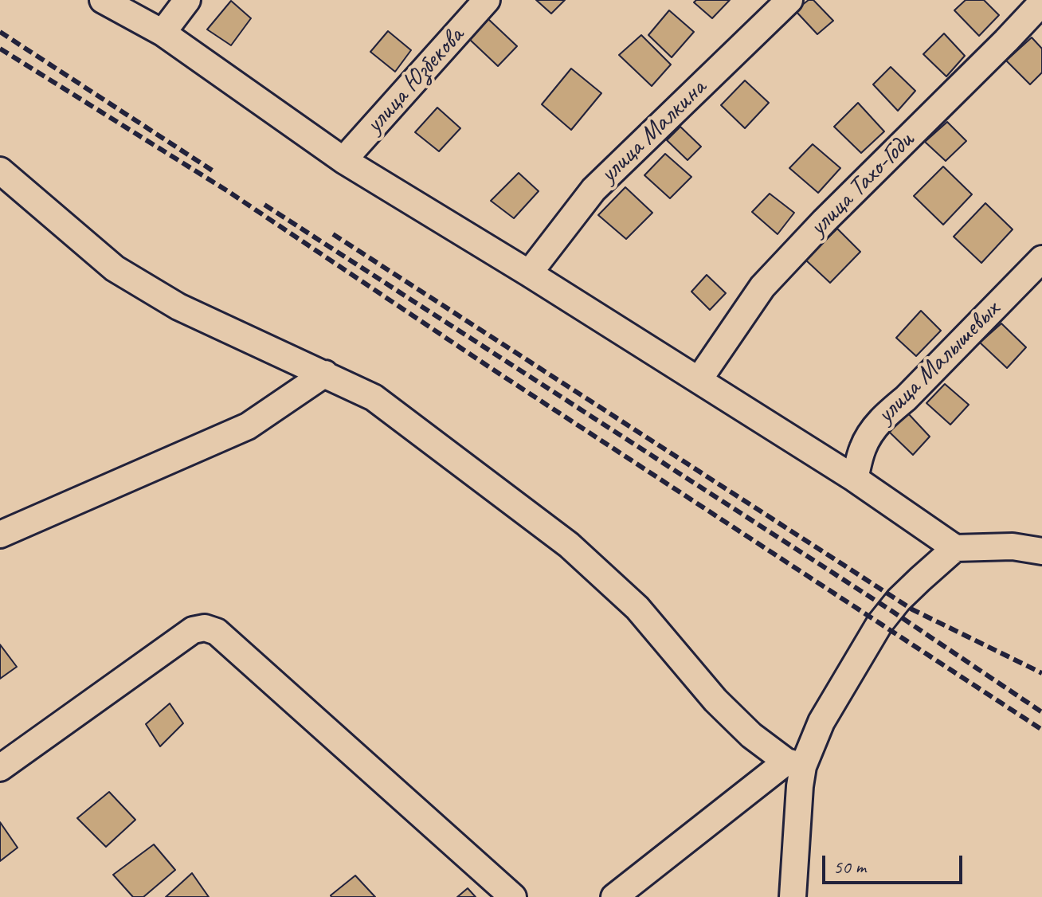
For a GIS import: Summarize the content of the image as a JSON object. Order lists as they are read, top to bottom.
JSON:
{
  "streets": {
    "street": [
      "улица Юзбекова",
      "улица Малкина",
      "улица Тахо-Годи",
      "улица Малышевых"
    ]
  },
  "scale_bar": "50 m"
}
